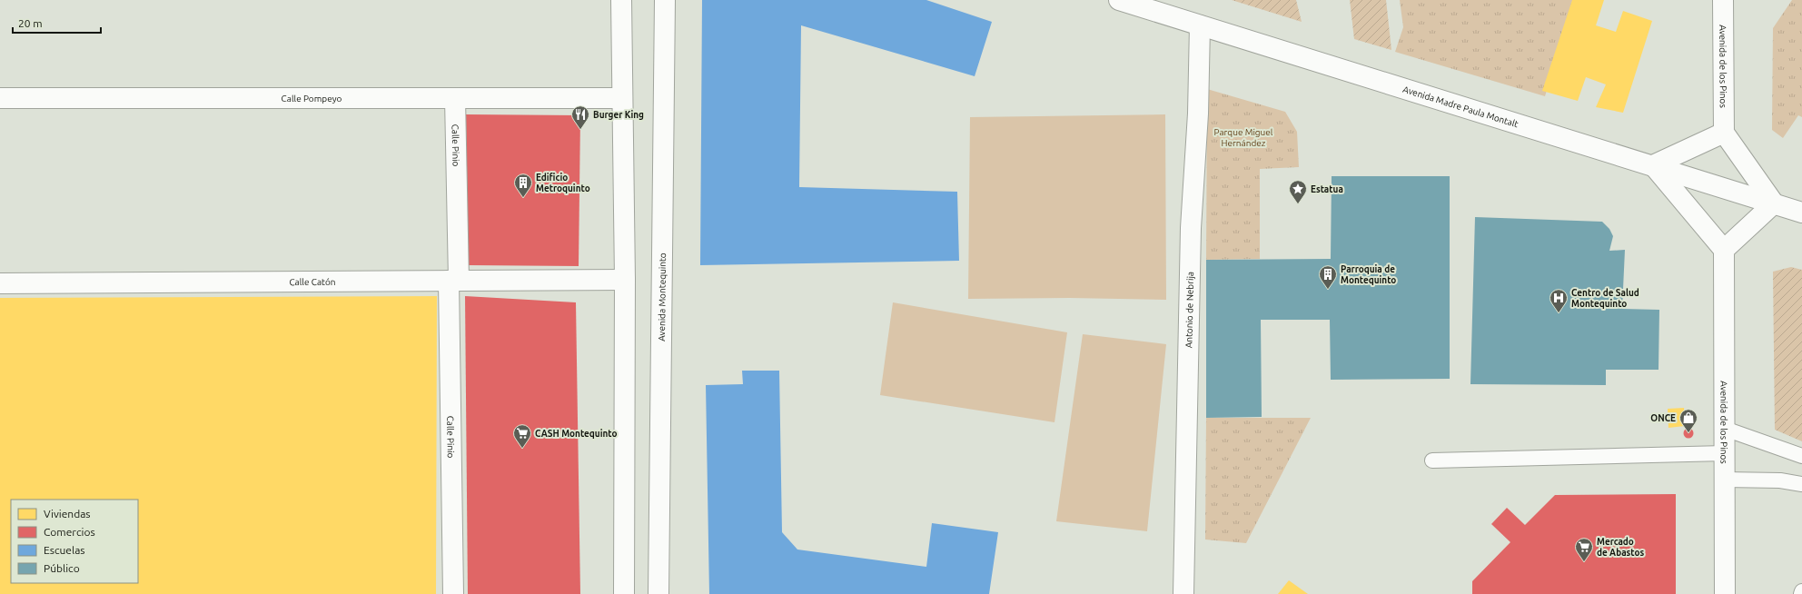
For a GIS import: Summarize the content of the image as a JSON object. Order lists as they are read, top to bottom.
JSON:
{
  "streets": {
    "street": [
      "Avenida de los Pinos",
      "Calle Pompeyo",
      "Avenida Madre Paula Montalt",
      "Calle Pinio",
      "Calle Catón",
      "Avenida Montequinto",
      "Antonio de Nebrija"
    ]
  },
  "crossings": [
    ["Calle Pompeyo", "Calle Pinio"],
    ["Avenida Madre Paula Montalt", "Antonio de Nebrija"],
    ["Calle Pinio", "Calle Catón"]
  ],
  "parks": ["Parque Miguel Hernández"],
  "places": {
    "restaurant": ["Burger King"],
    "building": ["Edificio Metroquinto", "Parroquia de Montequinto"],
    "place": ["Estatua"],
    "hospital": ["Centro de Salud Montequinto"],
    "shop": ["ONCE"],
    "supermarket": ["CASH Montequinto", "Mercado de Abastos"]
  },
  "legend": [
    "Viviendas",
    "Comercios",
    "Escuelas",
    "Público"
  ],
  "scale_bar": "20 m"
}
